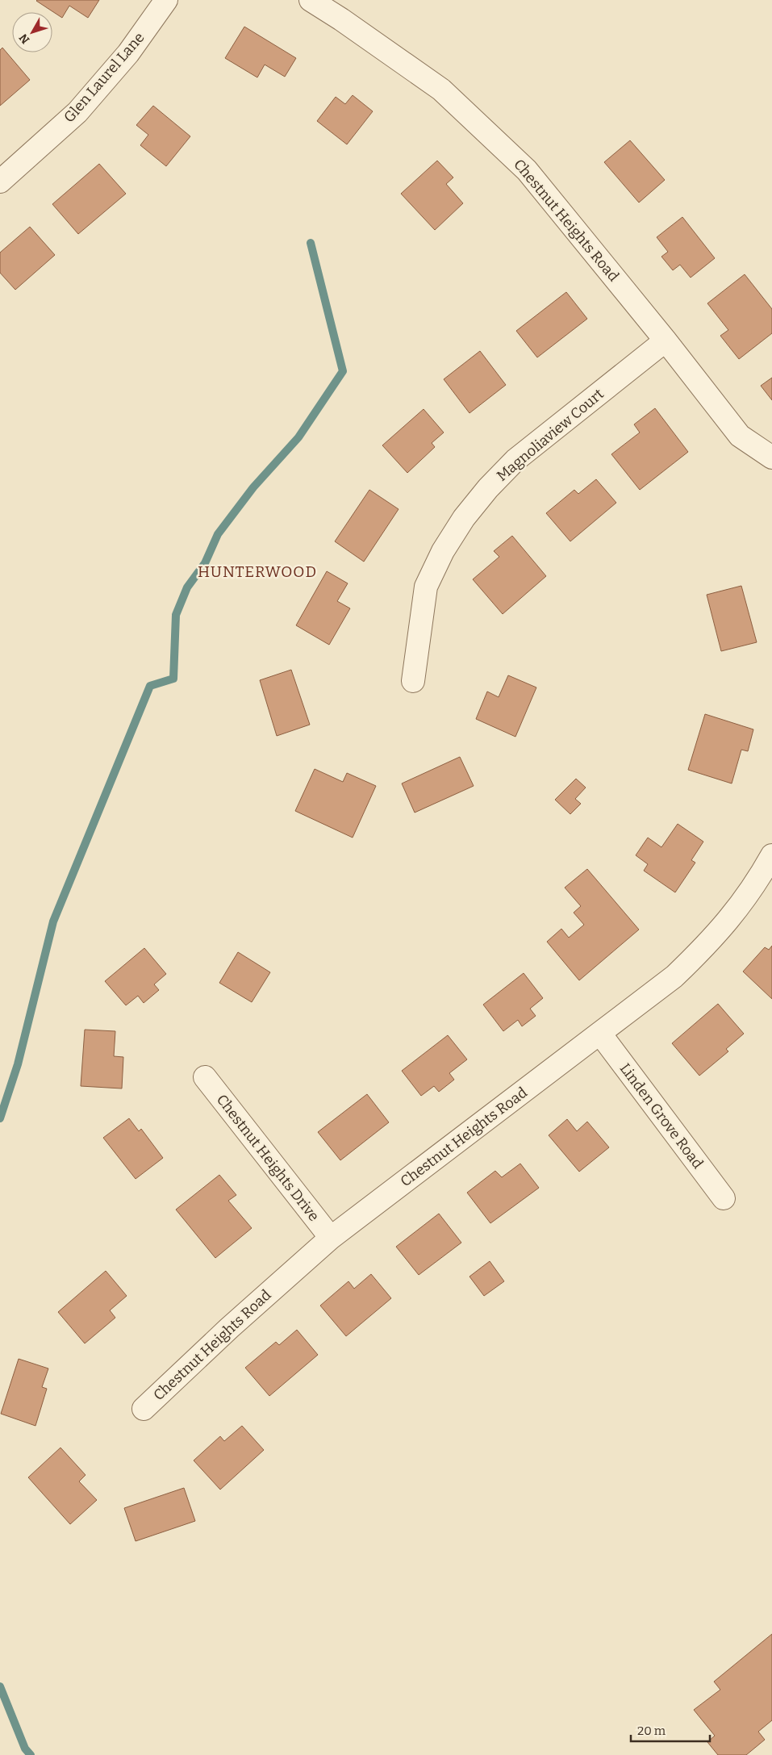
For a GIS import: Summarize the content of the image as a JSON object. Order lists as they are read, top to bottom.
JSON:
{
  "streets": {
    "street": [
      "Glen Laurel Lane",
      "Chestnut Heights Road",
      "Magnoliaview Court",
      "Linden Grove Road",
      "Chestnut Heights Drive"
    ]
  },
  "crossings": [
    ["Chestnut Heights Road", "Magnoliaview Court"],
    ["Chestnut Heights Road", "Linden Grove Road"],
    ["Chestnut Heights Road", "Chestnut Heights Drive"]
  ],
  "districts": ["HUNTERWOOD"],
  "scale_bar": "20 m",
  "north": "bottom left"
}
